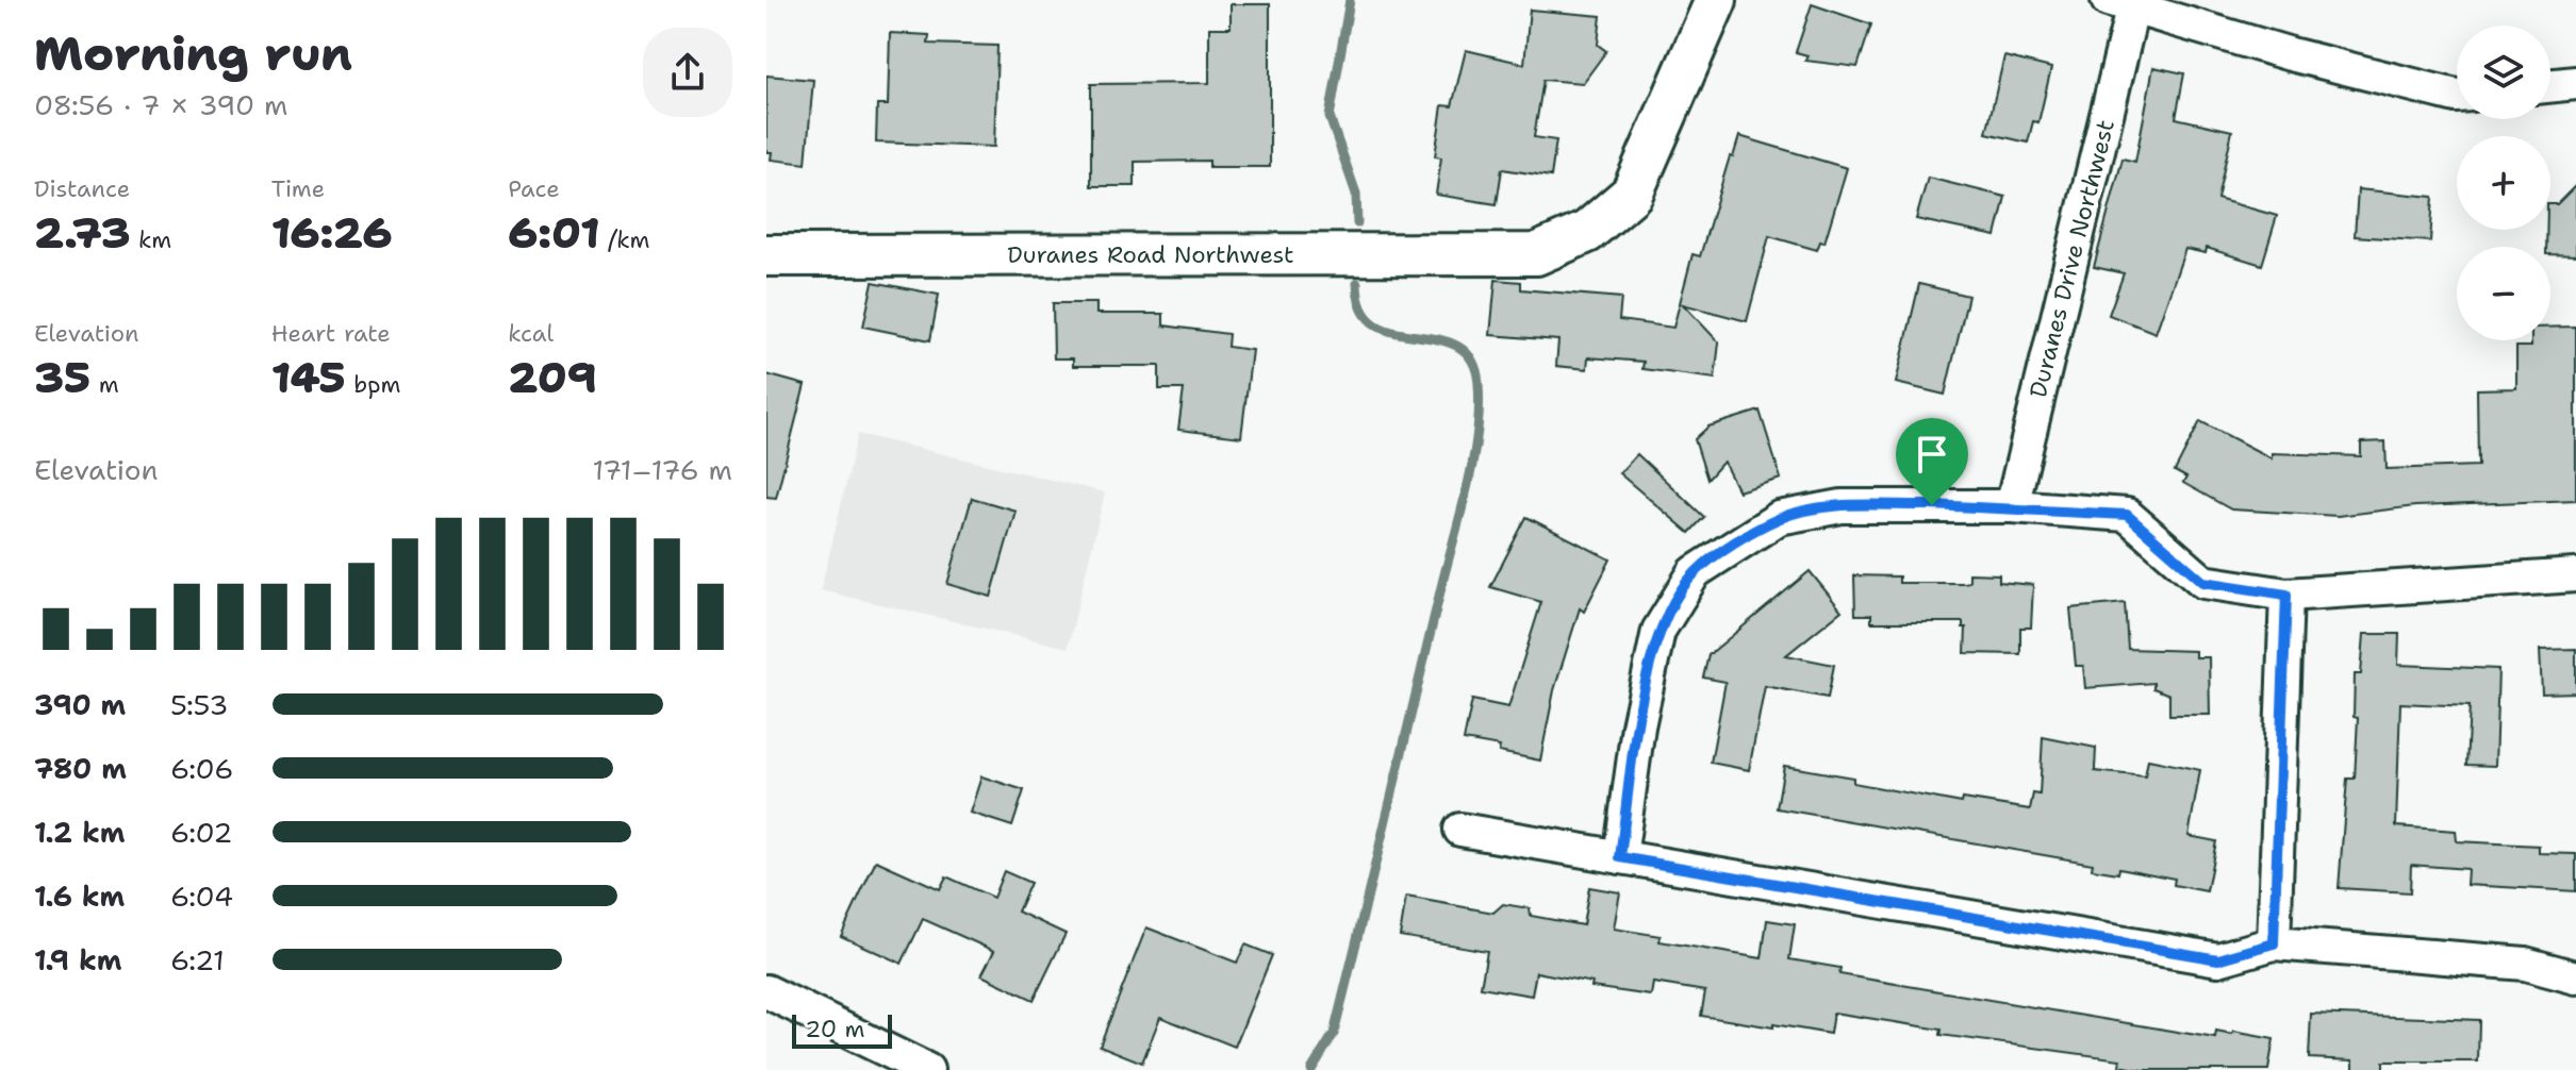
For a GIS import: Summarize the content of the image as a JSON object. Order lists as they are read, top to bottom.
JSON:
{
  "streets": {
    "street": ["Duranes Road Northwest", "Duranes Drive Northwest"]
  },
  "scale_bar": "20 m",
  "page": {
    "heading": ["Morning run", "08:56 · 7 × 390 m"],
    "map_buttons": ["+", "−"],
    "stats": [
      ["Distance", "2.73 km"],
      ["Time", "16:26"],
      ["Pace", "6:01 /km"],
      ["Elevation", "35 m"],
      ["Heart rate", "145 bpm"],
      ["kcal", "209"]
    ],
    "chart": ["Elevation", "171–176 m"],
    "list": [
      {
        "name": "390 m",
        "note": "5:53"
      },
      {
        "name": "780 m",
        "note": "6:06"
      },
      {
        "name": "1.2 km",
        "note": "6:02"
      },
      {
        "name": "1.6 km",
        "note": "6:04"
      },
      {
        "name": "1.9 km",
        "note": "6:21"
      }
    ],
    "scale": "20 m"
  }
}
